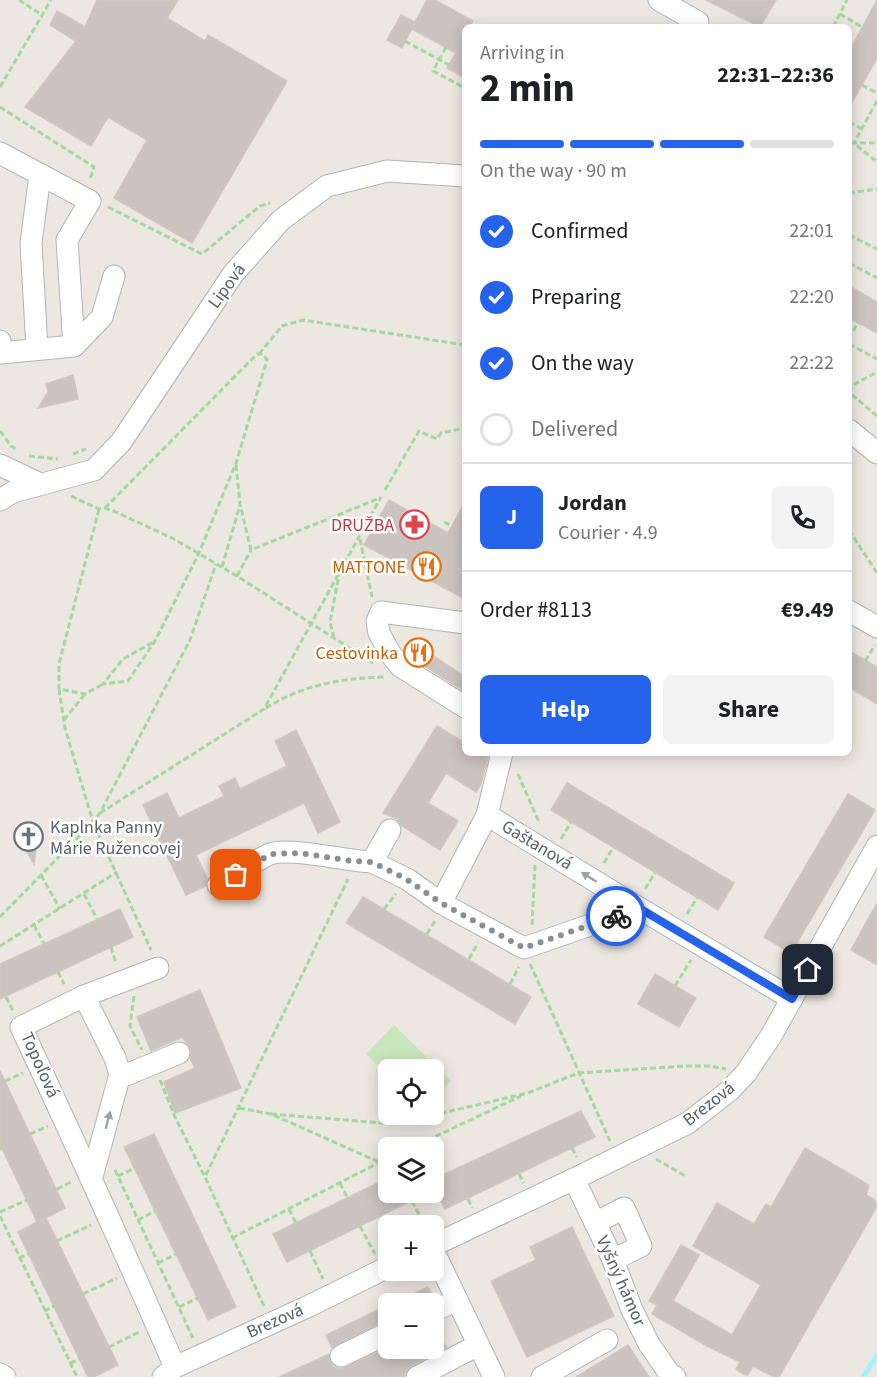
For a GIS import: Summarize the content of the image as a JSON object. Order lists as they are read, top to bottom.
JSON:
{
  "streets": {
    "street": [
      "Lipová",
      "Gaštanová",
      "Topoľová",
      "Brezová",
      "Vyšný hámor"
    ]
  },
  "crossings": [
    ["Gaštanová", "Brezová"],
    ["Topoľová", "Brezová"],
    ["Brezová", "Vyšný hámor"]
  ],
  "places": {
    "pharmacy": ["DRUŽBA"],
    "restaurant": ["MATTONE", "Cestovinka"],
    "church": ["Kaplnka Panny Márie Ružencovej"]
  },
  "page": {
    "heading": ["2 min", "Arriving in", "22:31–22:36"],
    "panel": [
      "Jordan",
      "Courier · 4.9",
      "Order #8113",
      "€9.49"
    ],
    "bar": "On the way · 90 m",
    "list": [
      ["Confirmed", "22:01"],
      ["Preparing", "22:20"],
      ["On the way", "22:22"],
      "Delivered"
    ],
    "round": "J",
    "buttons": ["Help", "Share"],
    "map_buttons": ["+", "−"]
  }
}
